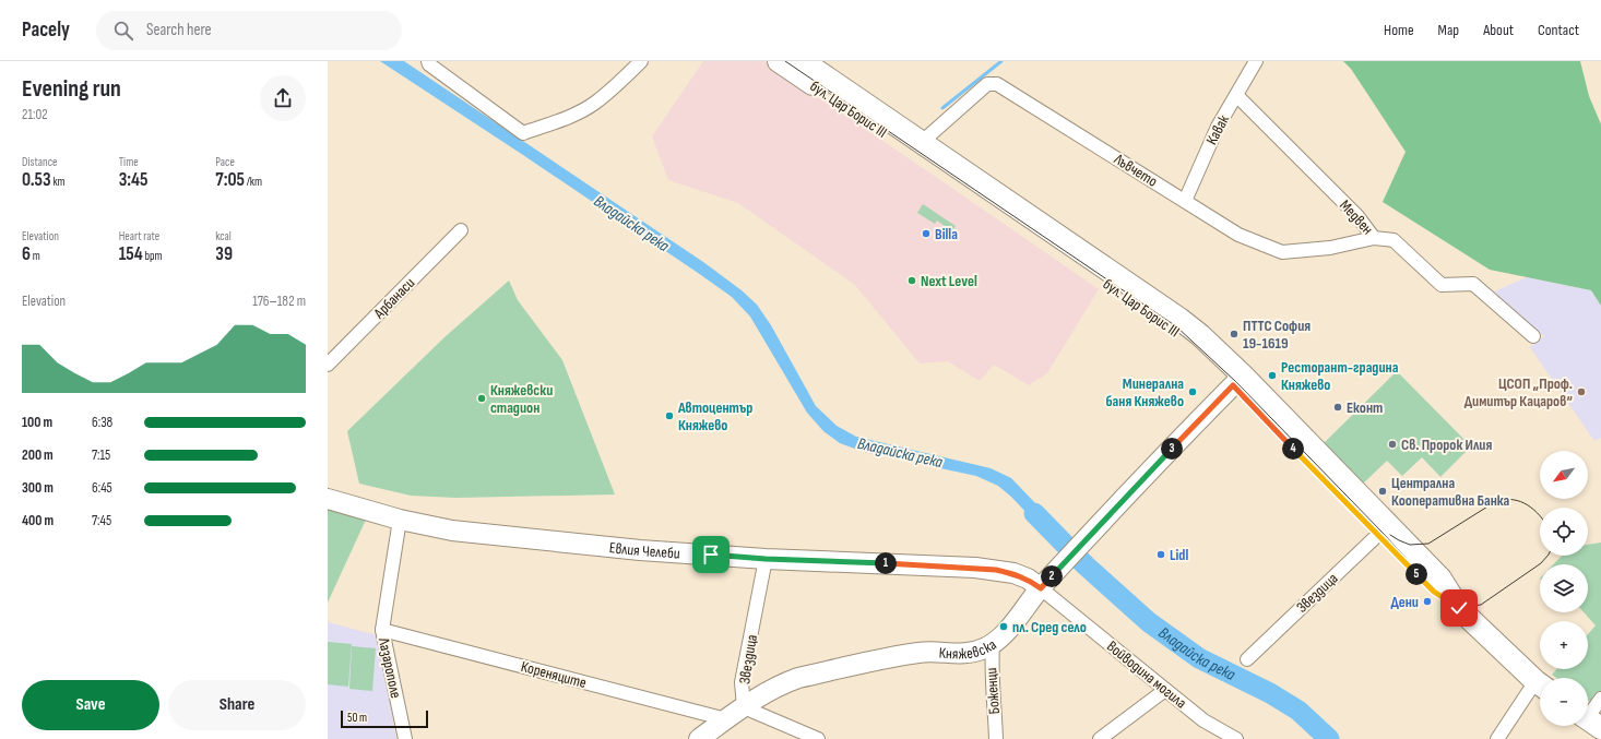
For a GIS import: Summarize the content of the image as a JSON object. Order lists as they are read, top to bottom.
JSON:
{
  "streets": {
    "main road": ["бул. Цар Борис III"],
    "street": [
      "Кавак",
      "Лъвчето",
      "Медвен",
      "Арбанаси",
      "Евлия Челеби",
      "Звездица",
      "Княжевска",
      "Лазарополе",
      "Кореняците",
      "Войводина могила",
      "Боженци"
    ]
  },
  "crossings": [
    ["бул. Цар Борис III", "Лъвчето"],
    ["бул. Цар Борис III", "Звездица"],
    ["бул. Цар Борис III", "Княжевска"],
    ["Кавак", "Лъвчето"],
    ["Кавак", "Медвен"],
    ["Лъвчето", "Медвен"],
    ["Евлия Челеби", "Звездица"],
    ["Евлия Челеби", "Княжевска"],
    ["Евлия Челеби", "Лазарополе"],
    ["Евлия Челеби", "Войводина могила"],
    ["Звездица", "Княжевска"],
    ["Княжевска", "Кореняците"],
    ["Княжевска", "Войводина могила"],
    ["Княжевска", "Боженци"],
    ["Лазарополе", "Кореняците"]
  ],
  "water": ["Владайска река"],
  "places": [
    "Billa",
    "Next Level",
    "ПТТС София 19-1619",
    "Ресторант-градина Княжево",
    "Минерална баня Княжево",
    "ЦСОП „Проф. Димитър Кацаров“",
    "Княжевски стадион",
    "Еконт",
    "Автоцентър Княжево",
    "Св. Пророк Илия",
    "Централна Кооперативна Банка",
    "Lidl",
    "Дени",
    "пл. Сред село"
  ],
  "scale_bar": "50 m",
  "north": "bottom left",
  "page": {
    "header": "Pacely",
    "search": "Search here",
    "nav": [
      "Home",
      "Map",
      "About",
      "Contact"
    ],
    "heading": ["Evening run", "21:02"],
    "stats": [
      ["Distance", "0.53 km"],
      ["Time", "3:45"],
      ["Pace", "7:05 /km"],
      ["Elevation", "6 m"],
      ["Heart rate", "154 bpm"],
      ["kcal", "39"]
    ],
    "chart": ["Elevation", "176–182 m"],
    "list": [
      {
        "name": "100 m",
        "note": "6:38"
      },
      {
        "name": "200 m",
        "note": "7:15"
      },
      {
        "name": "300 m",
        "note": "6:45"
      },
      {
        "name": "400 m",
        "note": "7:45"
      }
    ],
    "pins": [
      "3",
      "4",
      "1",
      "5",
      "2"
    ],
    "map_buttons": ["+", "−"],
    "buttons": ["Save", "Share"],
    "scale": "50 m"
  }
}
